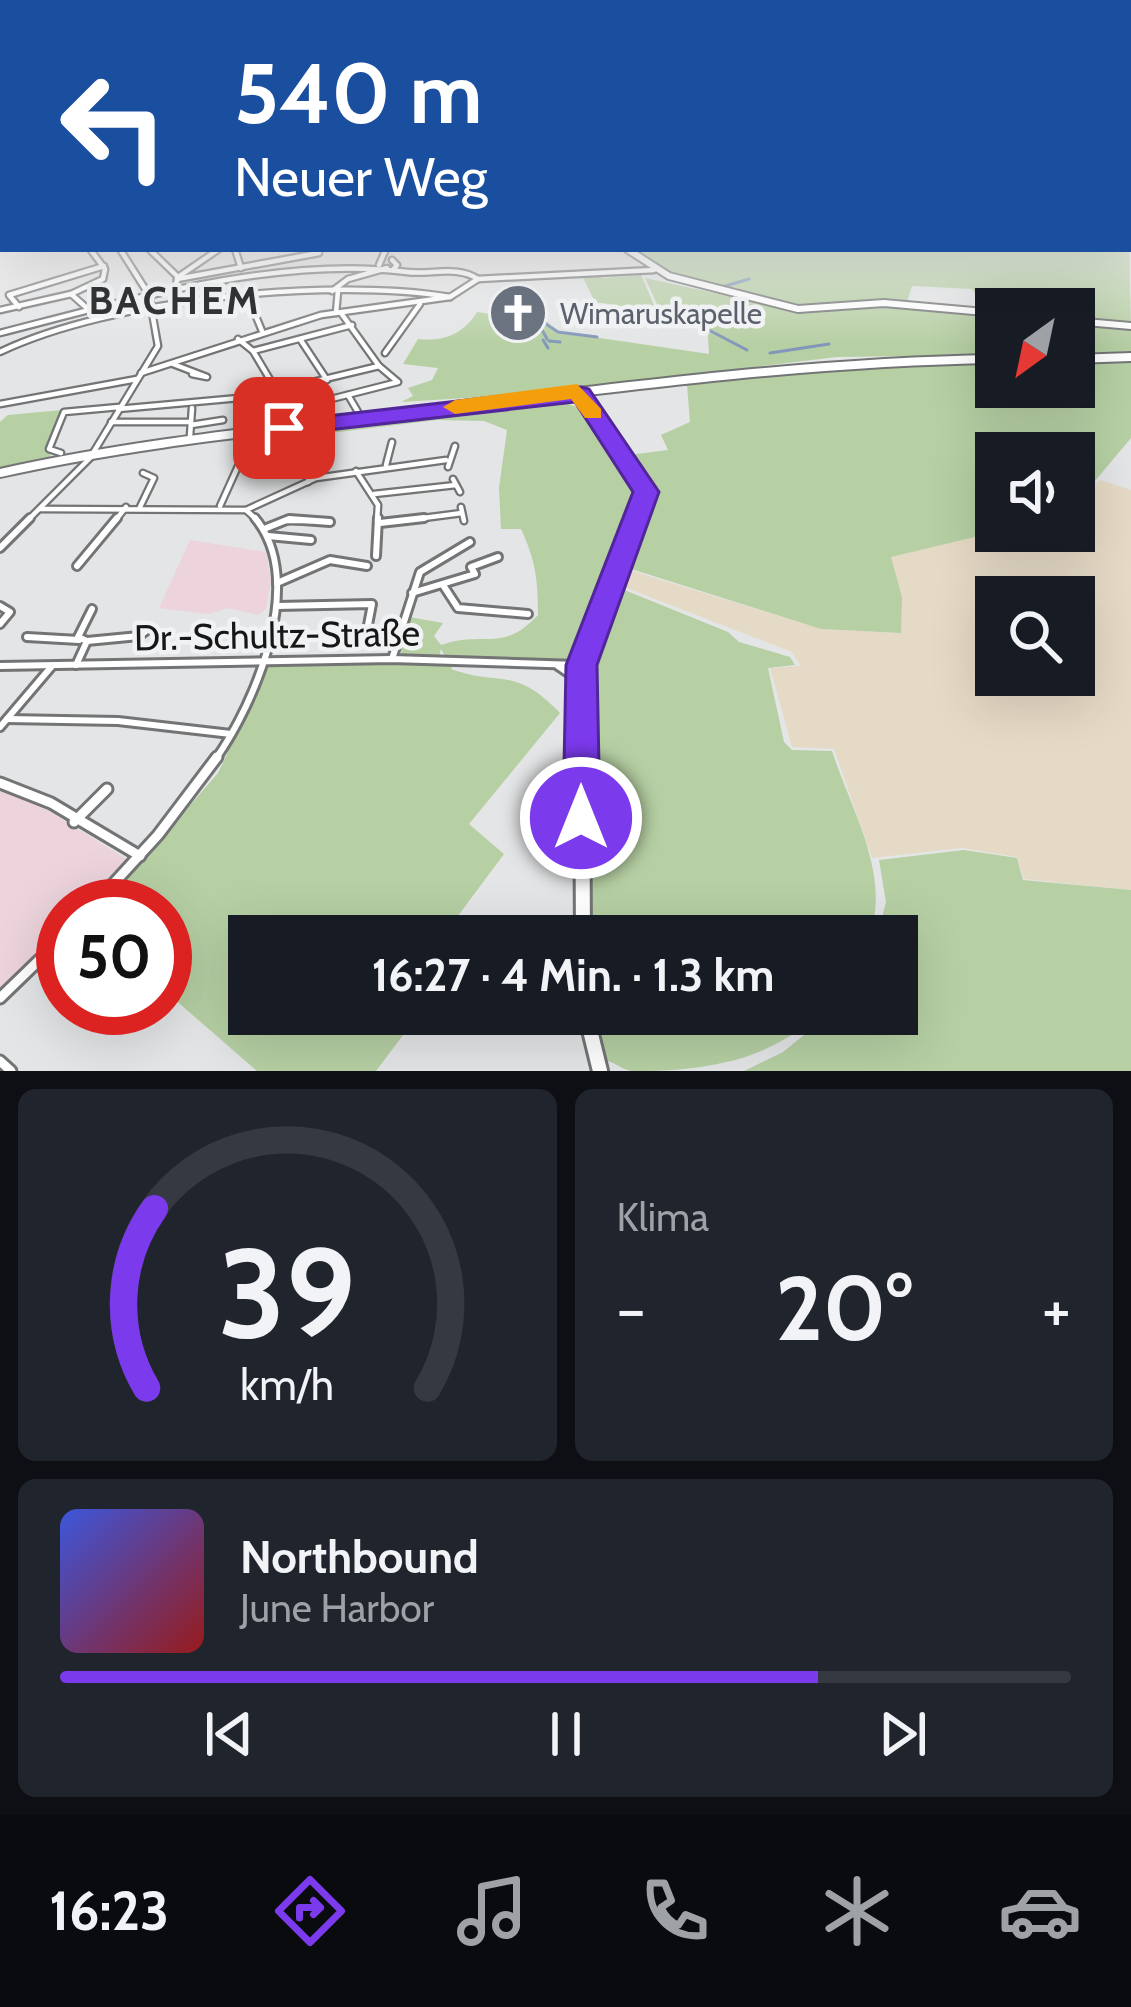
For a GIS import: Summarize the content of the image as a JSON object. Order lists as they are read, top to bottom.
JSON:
{
  "streets": {
    "street": ["Dr.-Schultz-Straße"]
  },
  "districts": ["BACHEM"],
  "places": {
    "church": ["Wimaruskapelle"]
  },
  "north": "bottom left",
  "page": {
    "turn": ["540 m", "Neuer Weg"],
    "limit": "50",
    "trip": "16:27 · 4 Min. · 1.3 km",
    "tile": "Klima",
    "heat": ["−", "20°", "+"],
    "song": ["Northbound", "June Harbor"],
    "tabs": "16:23",
    "gauge": ["39", "km/h"]
  }
}
